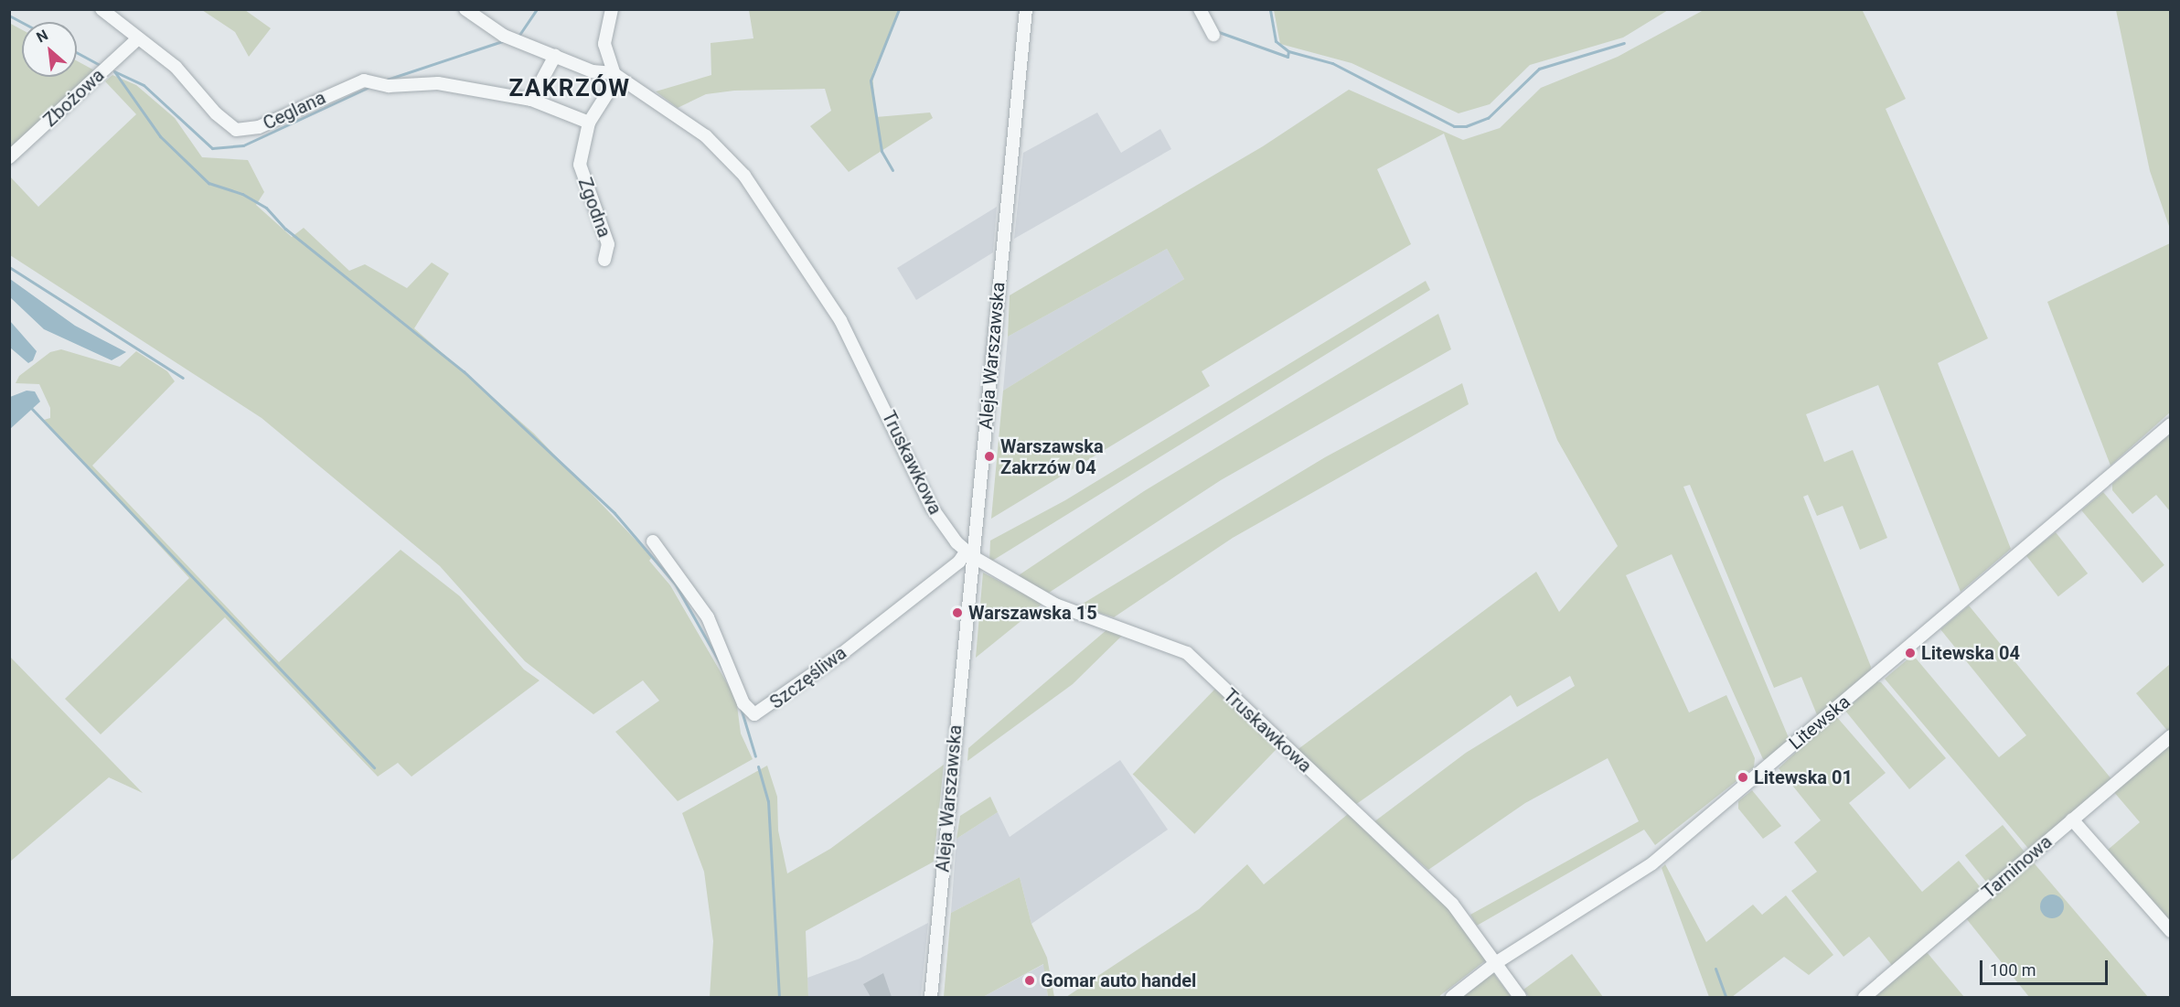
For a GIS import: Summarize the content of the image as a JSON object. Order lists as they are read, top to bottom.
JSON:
{
  "streets": {
    "street": [
      "Zbożowa",
      "Ceglana",
      "Zgodna",
      "Aleja Warszawska",
      "Truskawkowa",
      "Szczęśliwa",
      "Litewska",
      "Tarninowa"
    ]
  },
  "crossings": [
    ["Zbożowa", "Ceglana"],
    ["Ceglana", "Zgodna"],
    ["Aleja Warszawska", "Truskawkowa"],
    ["Aleja Warszawska", "Szczęśliwa"],
    ["Truskawkowa", "Szczęśliwa"],
    ["Truskawkowa", "Litewska"]
  ],
  "districts": ["ZAKRZÓW"],
  "places": [
    "Warszawska Zakrzów 04",
    "Warszawska 15",
    "Litewska 04",
    "Litewska 01",
    "Gomar auto handel"
  ],
  "scale_bar": "100 m",
  "north": "top left"
}
